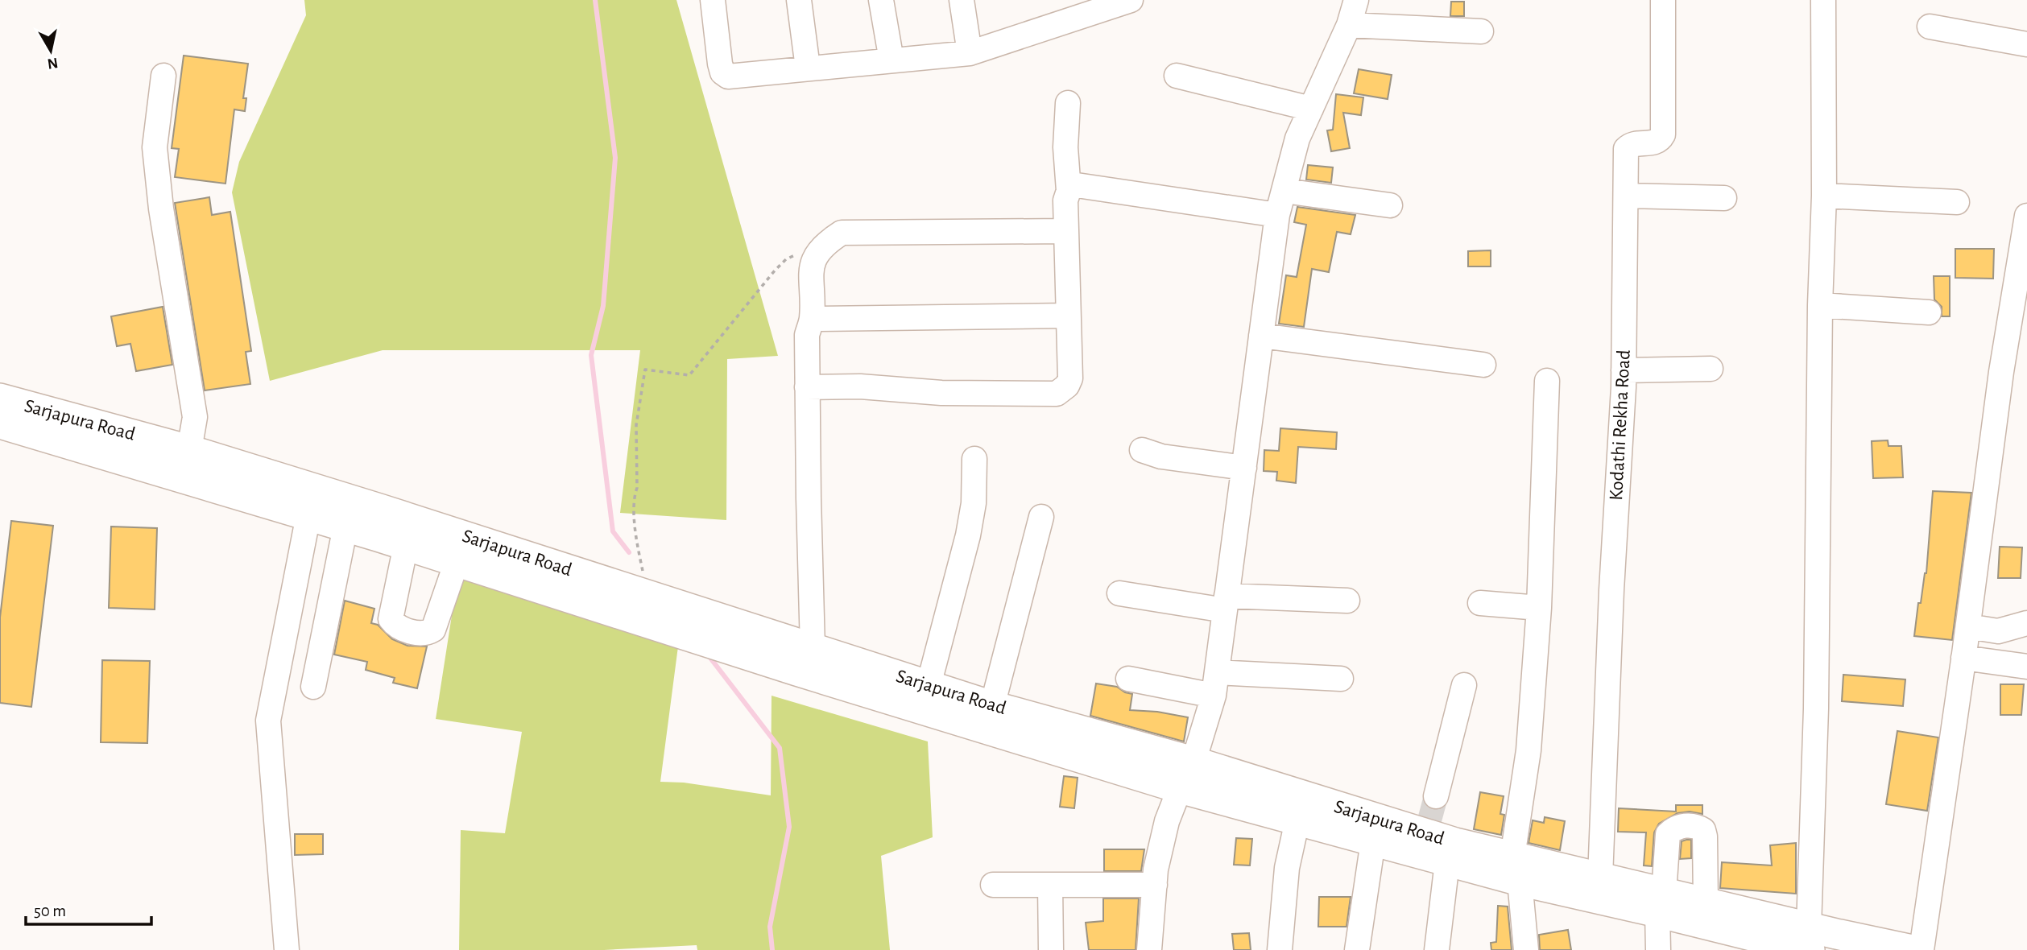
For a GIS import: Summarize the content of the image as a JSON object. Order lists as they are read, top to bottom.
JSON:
{
  "streets": {
    "main road": ["Sarjapura Road"],
    "street": ["Kodathi Rekha Road"]
  },
  "crossings": [
    ["Sarjapura Road", "Kodathi Rekha Road"]
  ],
  "scale_bar": "50 m",
  "north": "bottom"
}
